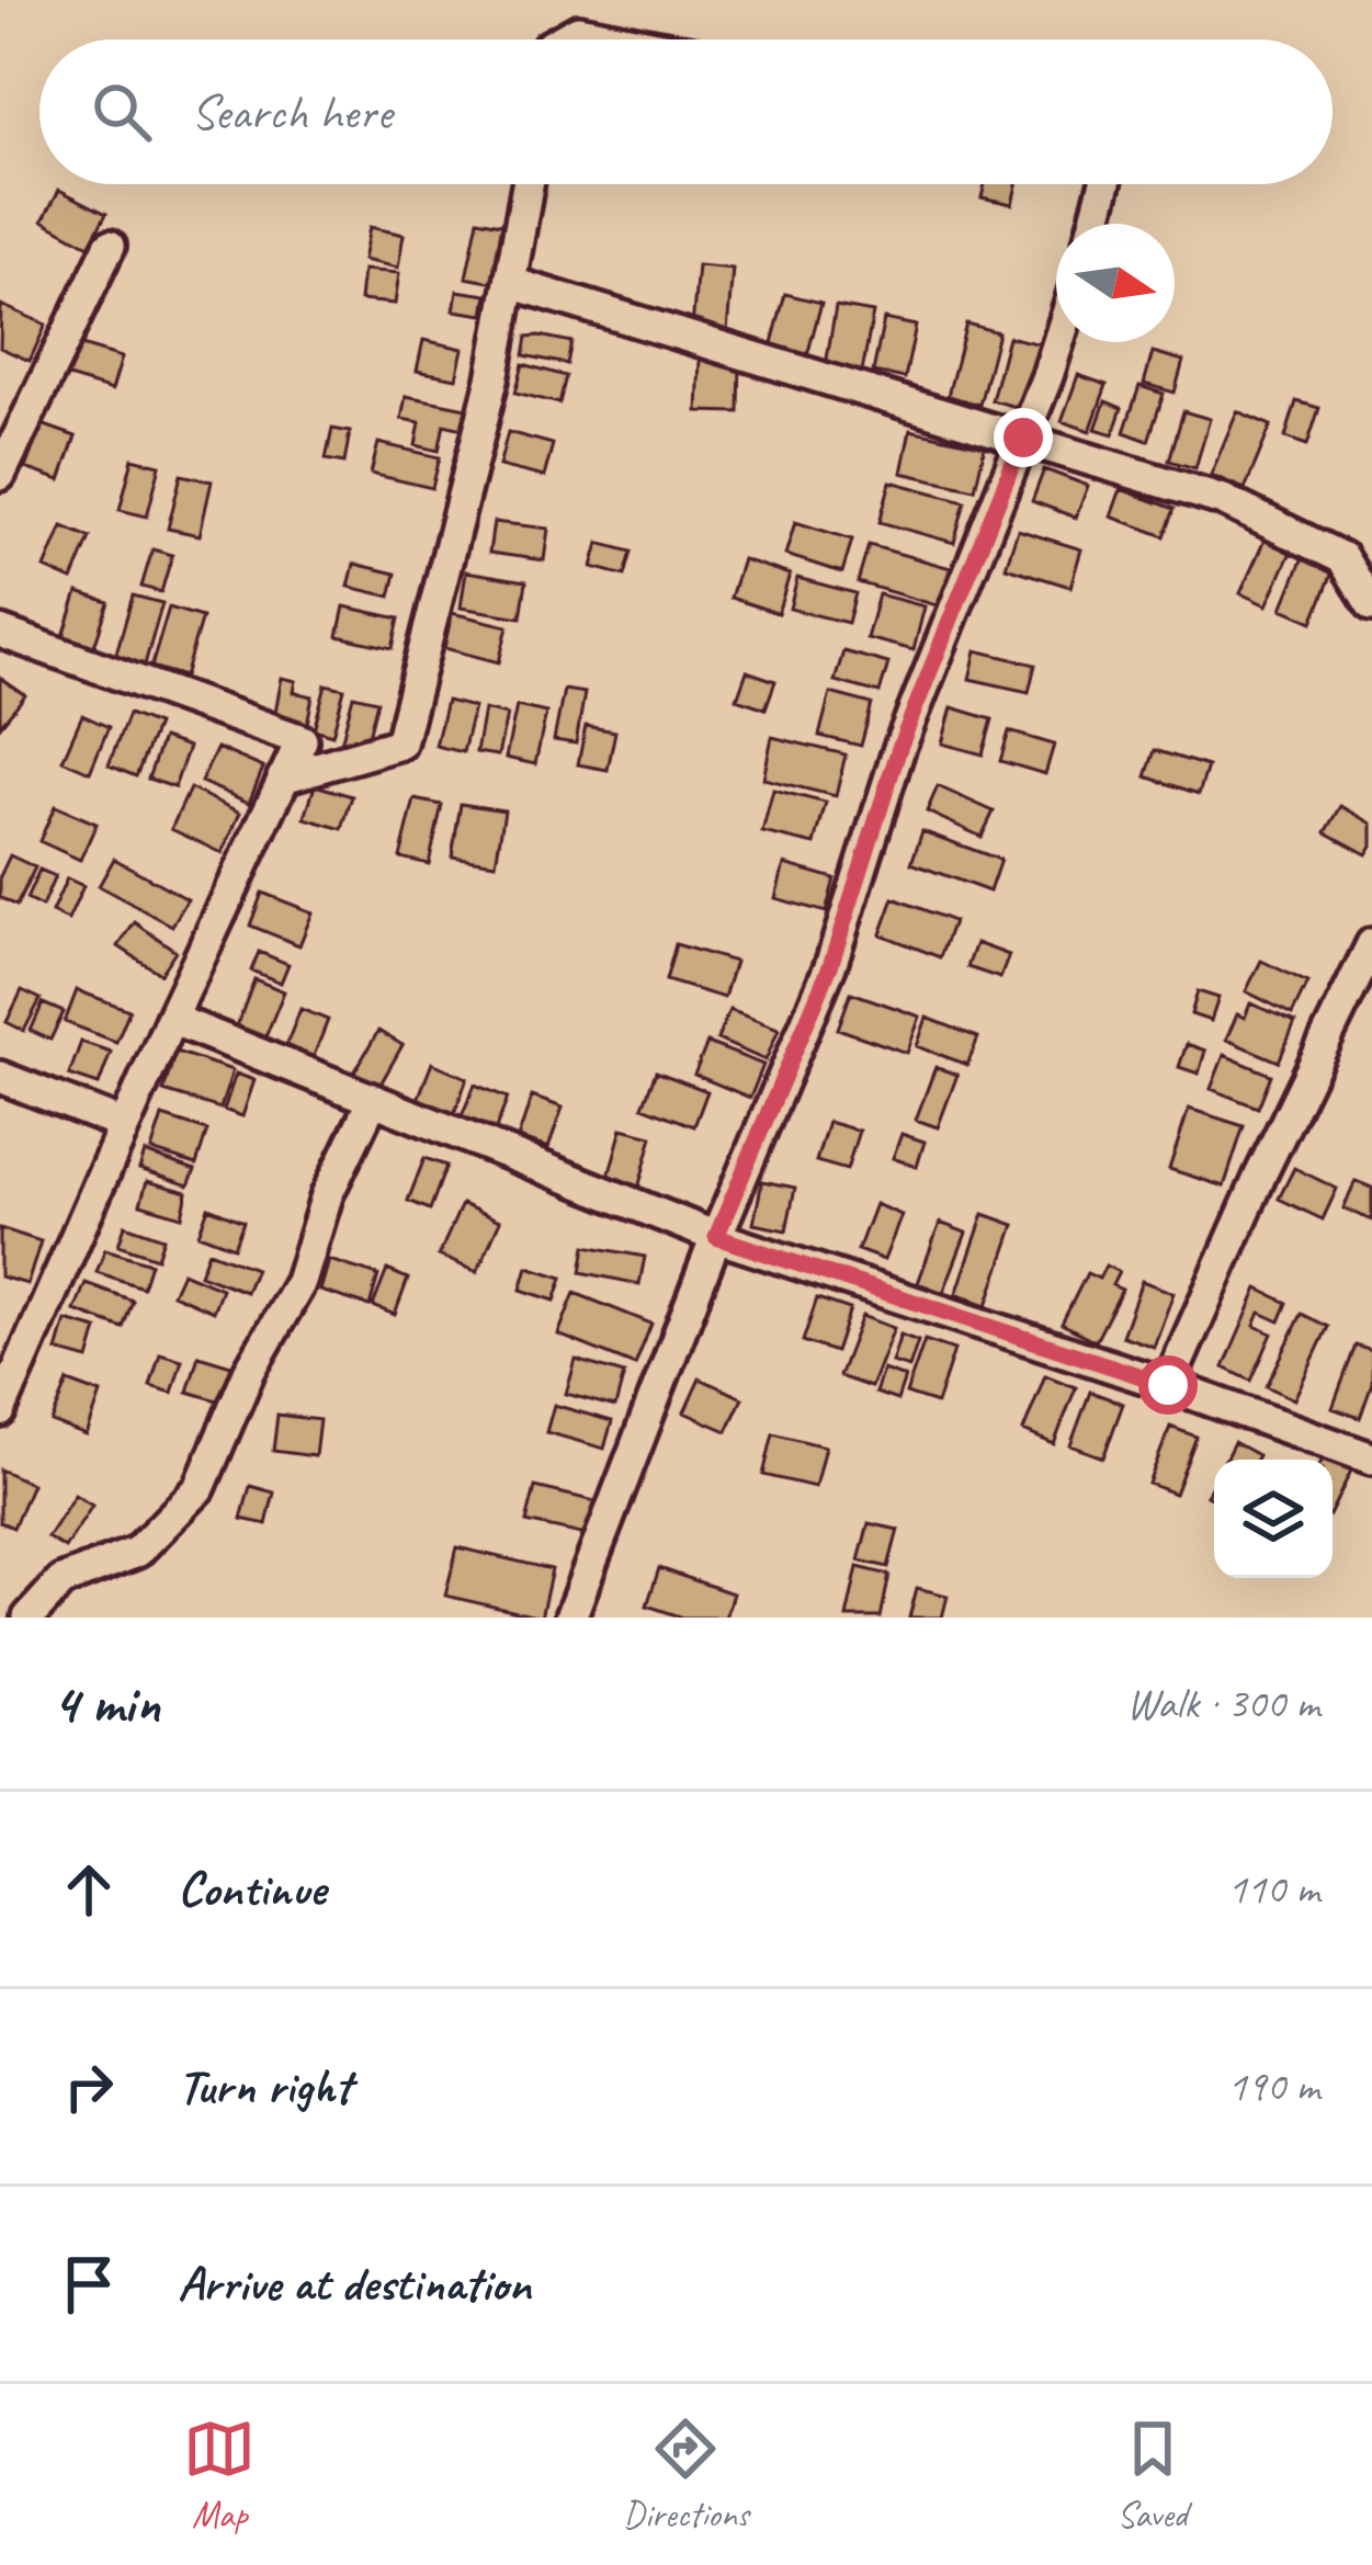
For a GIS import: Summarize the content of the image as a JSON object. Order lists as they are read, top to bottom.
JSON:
{
  "north": "right",
  "page": {
    "search": "Search here",
    "heading": ["4 min", "Walk · 300 m"],
    "list": [
      ["Continue", "110 m"],
      ["Turn right", "190 m"],
      "Arrive at destination"
    ],
    "nav": ["Map", "Directions", "Saved"]
  }
}
